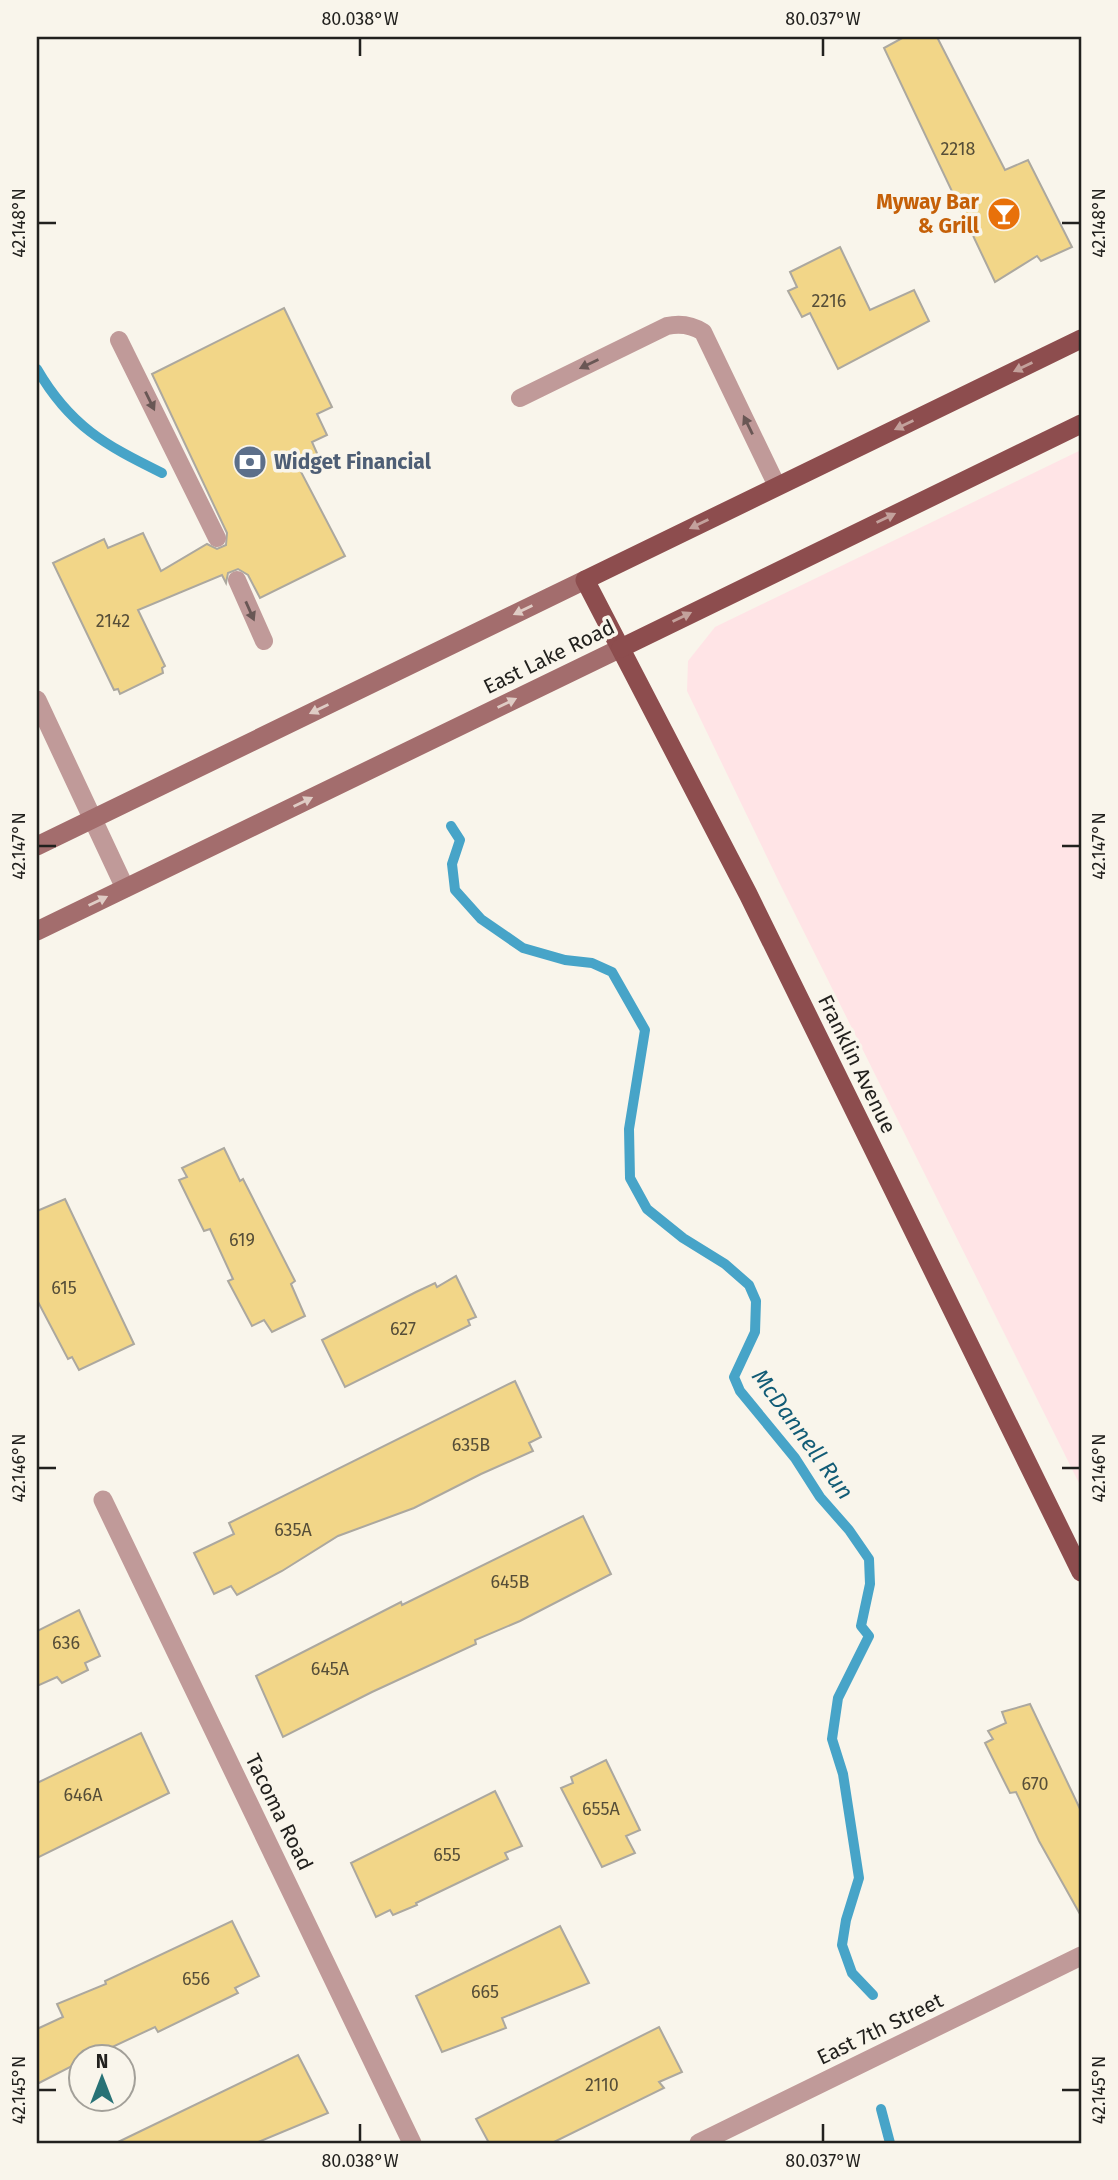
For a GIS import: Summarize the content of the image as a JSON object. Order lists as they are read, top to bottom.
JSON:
{
  "streets": {
    "main road": ["East Lake Road", "Franklin Avenue"],
    "street": ["Tacoma Road", "East 7th Street"]
  },
  "crossings": [
    ["East Lake Road", "Franklin Avenue"]
  ],
  "water": ["McDannell Run"],
  "places": {
    "bar": ["Myway Bar & Grill"],
    "bank": ["Widget Financial"]
  },
  "house_numbers": [
    "2218",
    "2216",
    "2142",
    "619",
    "615",
    "627",
    "635B",
    "635A",
    "645B",
    "636",
    "645A",
    "670",
    "646A",
    "655A",
    "655",
    "656",
    "665",
    "2110"
  ],
  "north": "top",
  "coordinates": [
    "80.038°W",
    "80.037°W",
    "42.148°N",
    "42.147°N",
    "42.146°N",
    "42.145°N"
  ]
}
